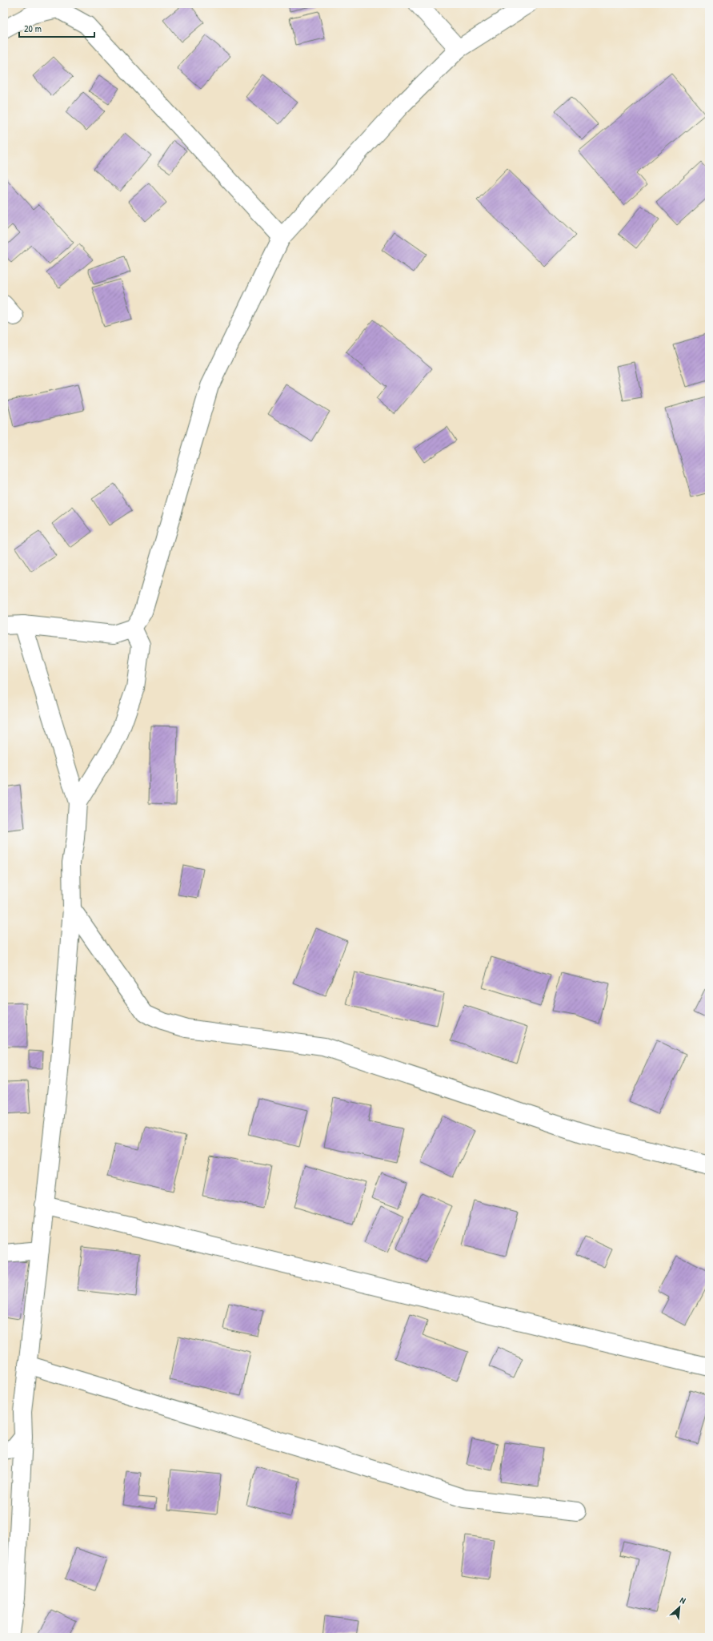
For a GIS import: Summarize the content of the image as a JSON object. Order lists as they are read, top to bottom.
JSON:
{
  "scale_bar": "20 m",
  "north": "top right"
}
